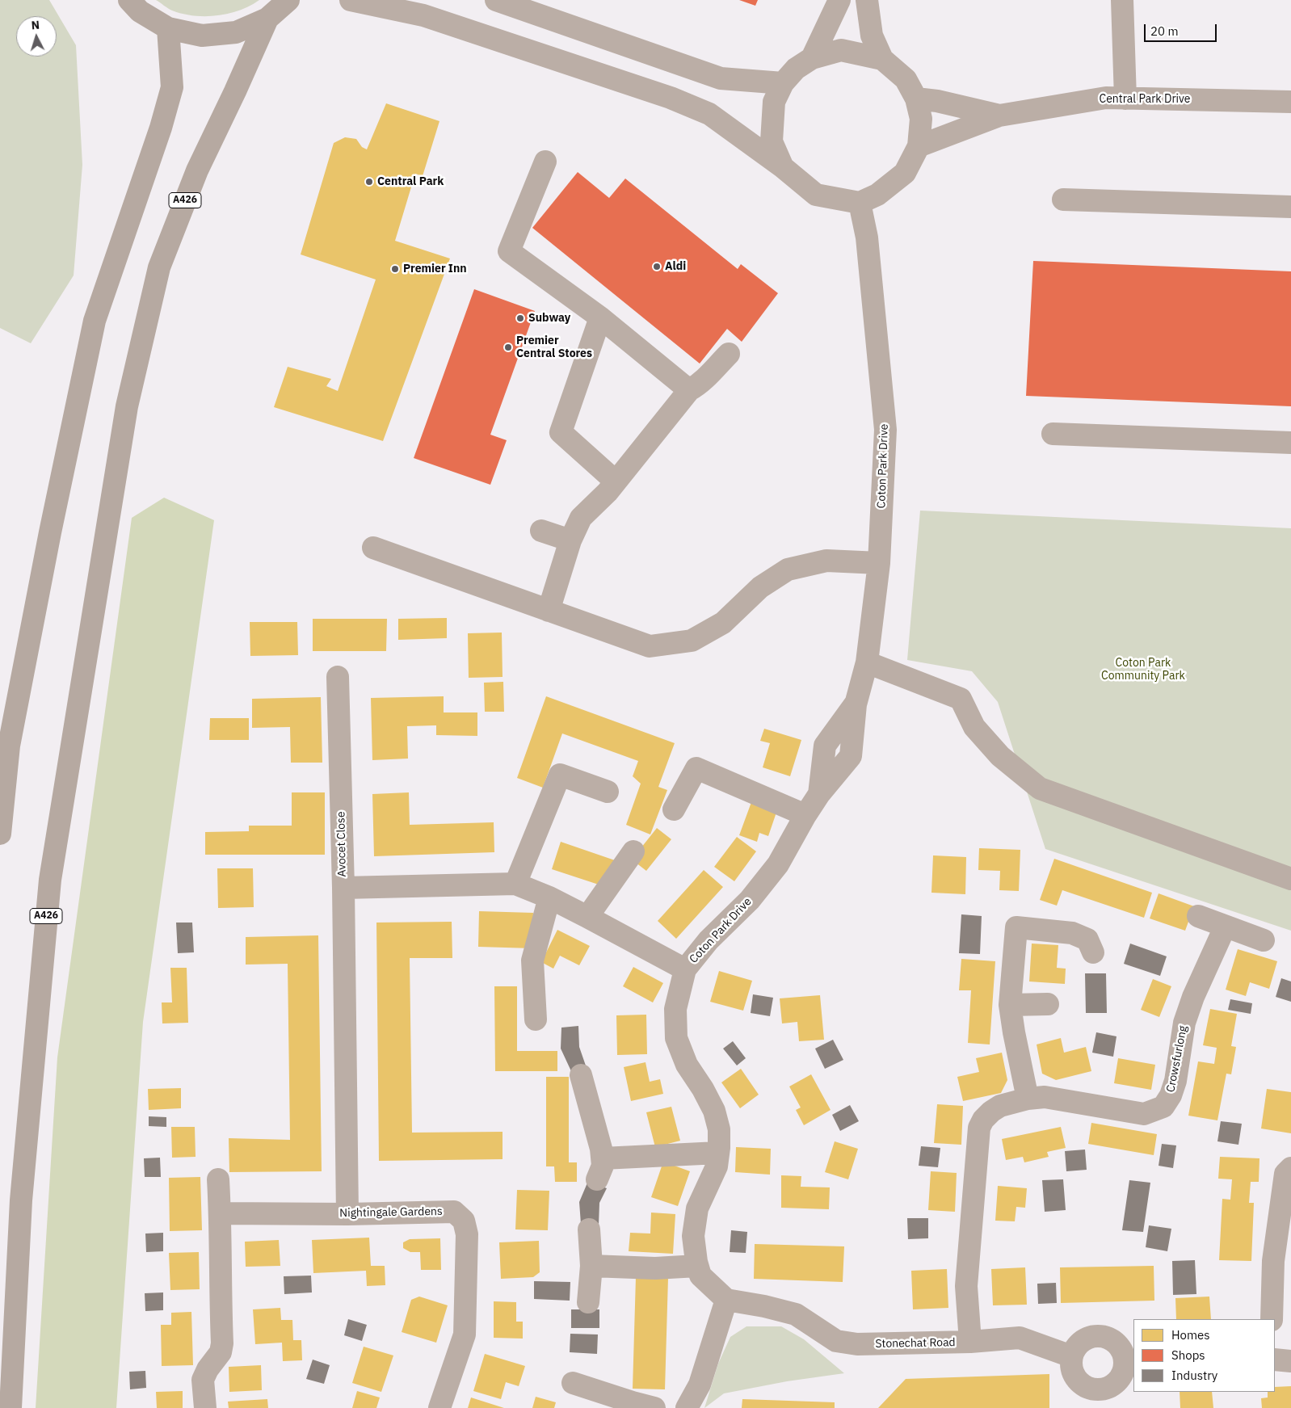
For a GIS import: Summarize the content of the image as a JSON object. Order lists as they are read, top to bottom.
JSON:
{
  "streets": {
    "highway": ["A426"],
    "street": [
      "Central Park Drive",
      "Coton Park Drive",
      "Avocet Close",
      "Crowsfurlong",
      "Nightingale Gardens",
      "Stonechat Road"
    ]
  },
  "crossings": [
    ["Coton Park Drive", "Avocet Close"],
    ["Coton Park Drive", "Stonechat Road"],
    ["Crowsfurlong", "Stonechat Road"]
  ],
  "parks": ["Coton Park Community Park"],
  "places": [
    "Central Park",
    "Aldi",
    "Premier Inn",
    "Subway",
    "Premier Central Stores"
  ],
  "legend": ["Homes", "Shops", "Industry"],
  "scale_bar": "20 m",
  "north": "top"
}
